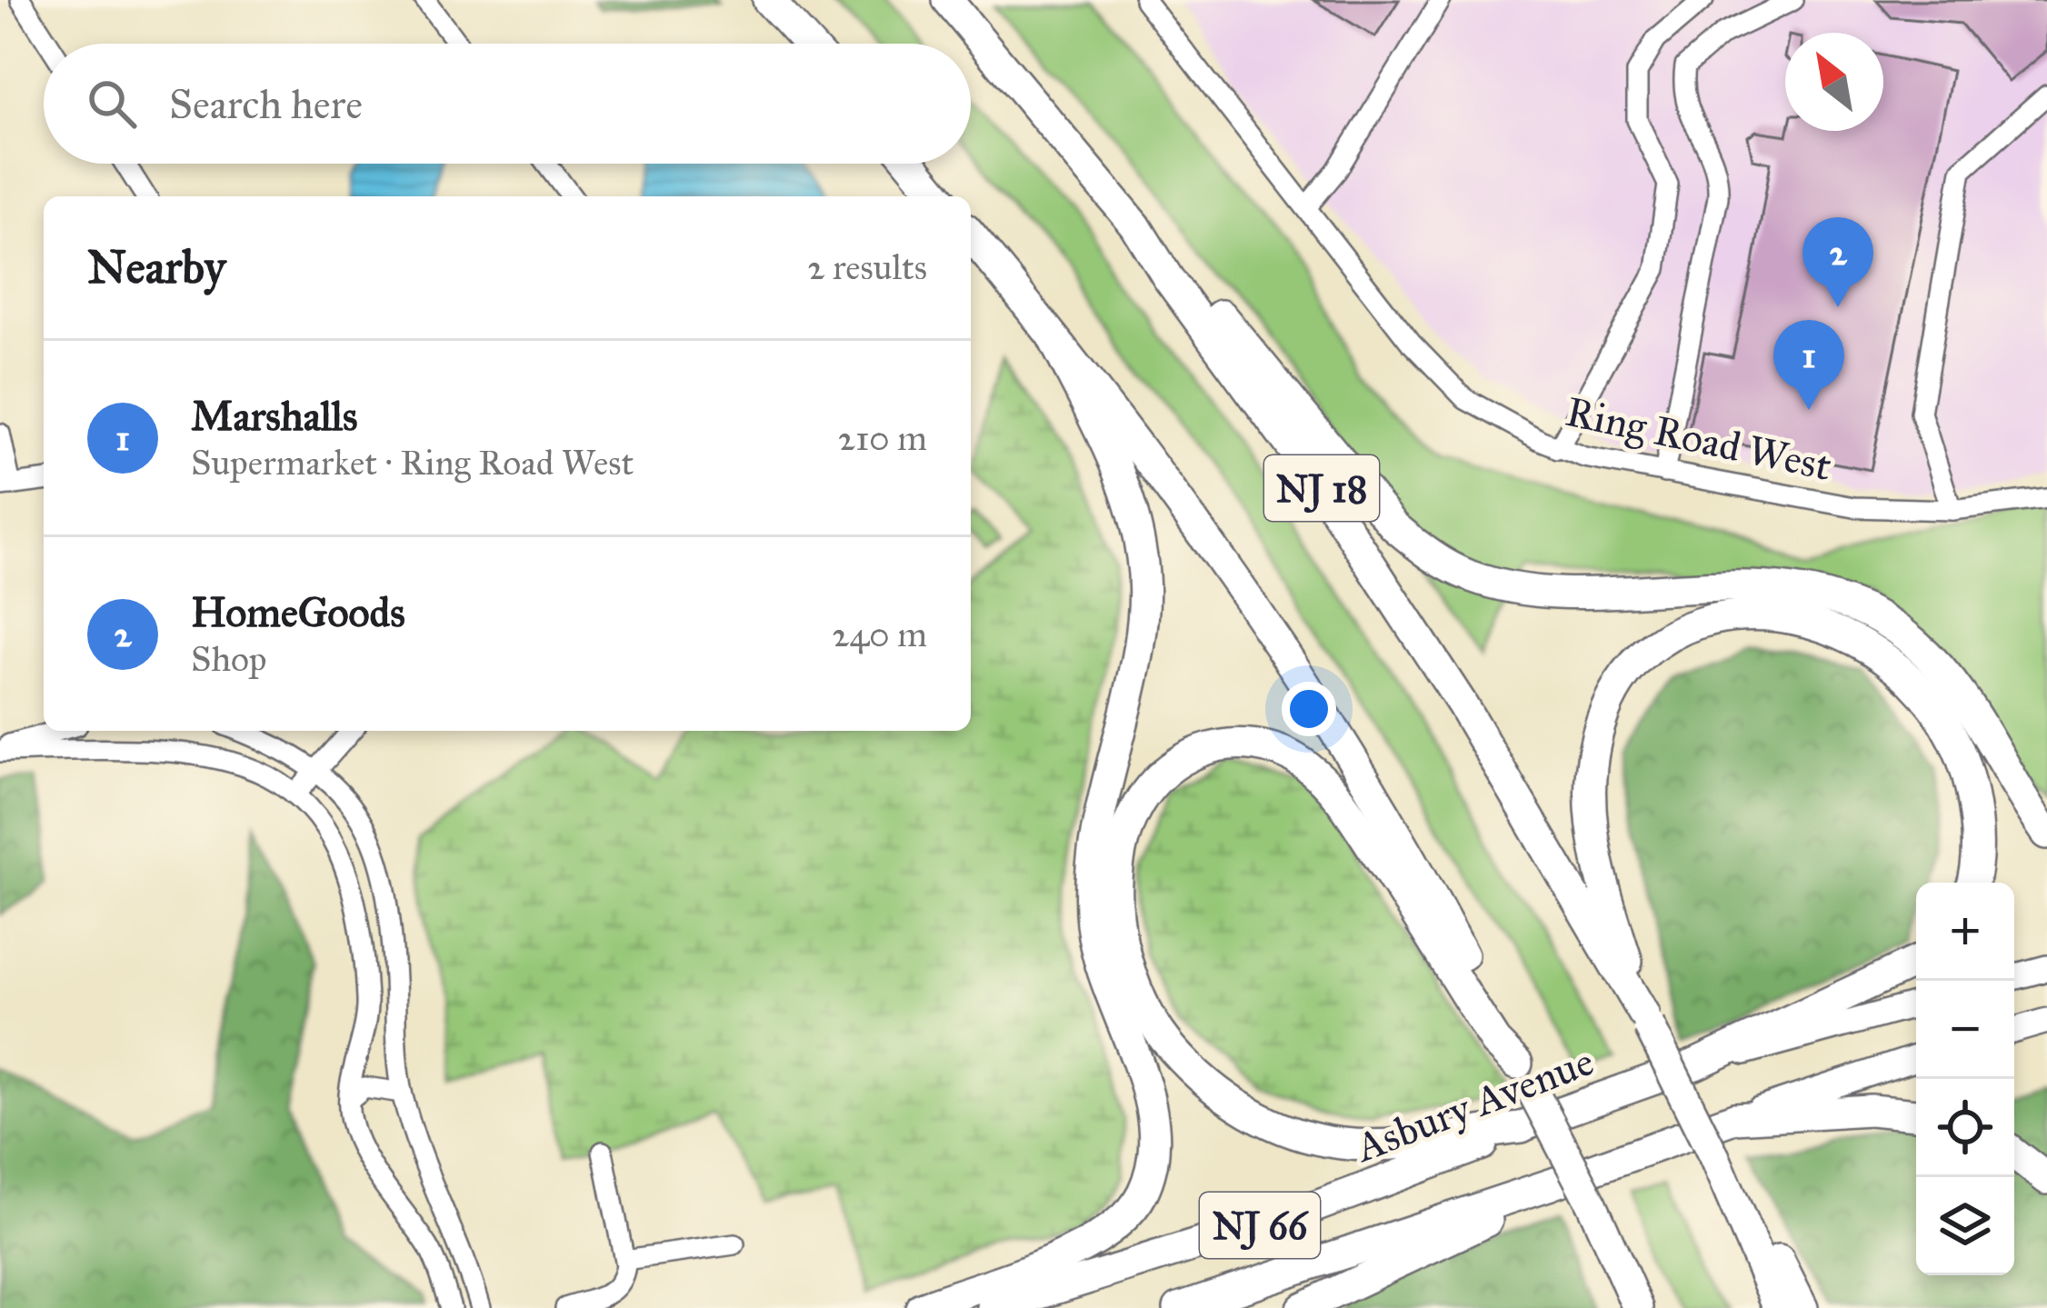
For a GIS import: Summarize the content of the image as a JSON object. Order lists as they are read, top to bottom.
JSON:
{
  "streets": {
    "highway": ["NJ 18", "Asbury Avenue", "NJ 66"],
    "street": ["Ring Road West"]
  },
  "north": "top left",
  "page": {
    "search": "Search here",
    "heading": ["Nearby", "2 results"],
    "pins": ["2", "1"],
    "list": [
      {
        "mark": "1",
        "name": "Marshalls",
        "note": "Supermarket · Ring Road West",
        "value": "210 m"
      },
      {
        "mark": "2",
        "name": "HomeGoods",
        "note": "Shop",
        "value": "240 m"
      }
    ],
    "map_buttons": ["+", "−"]
  }
}
